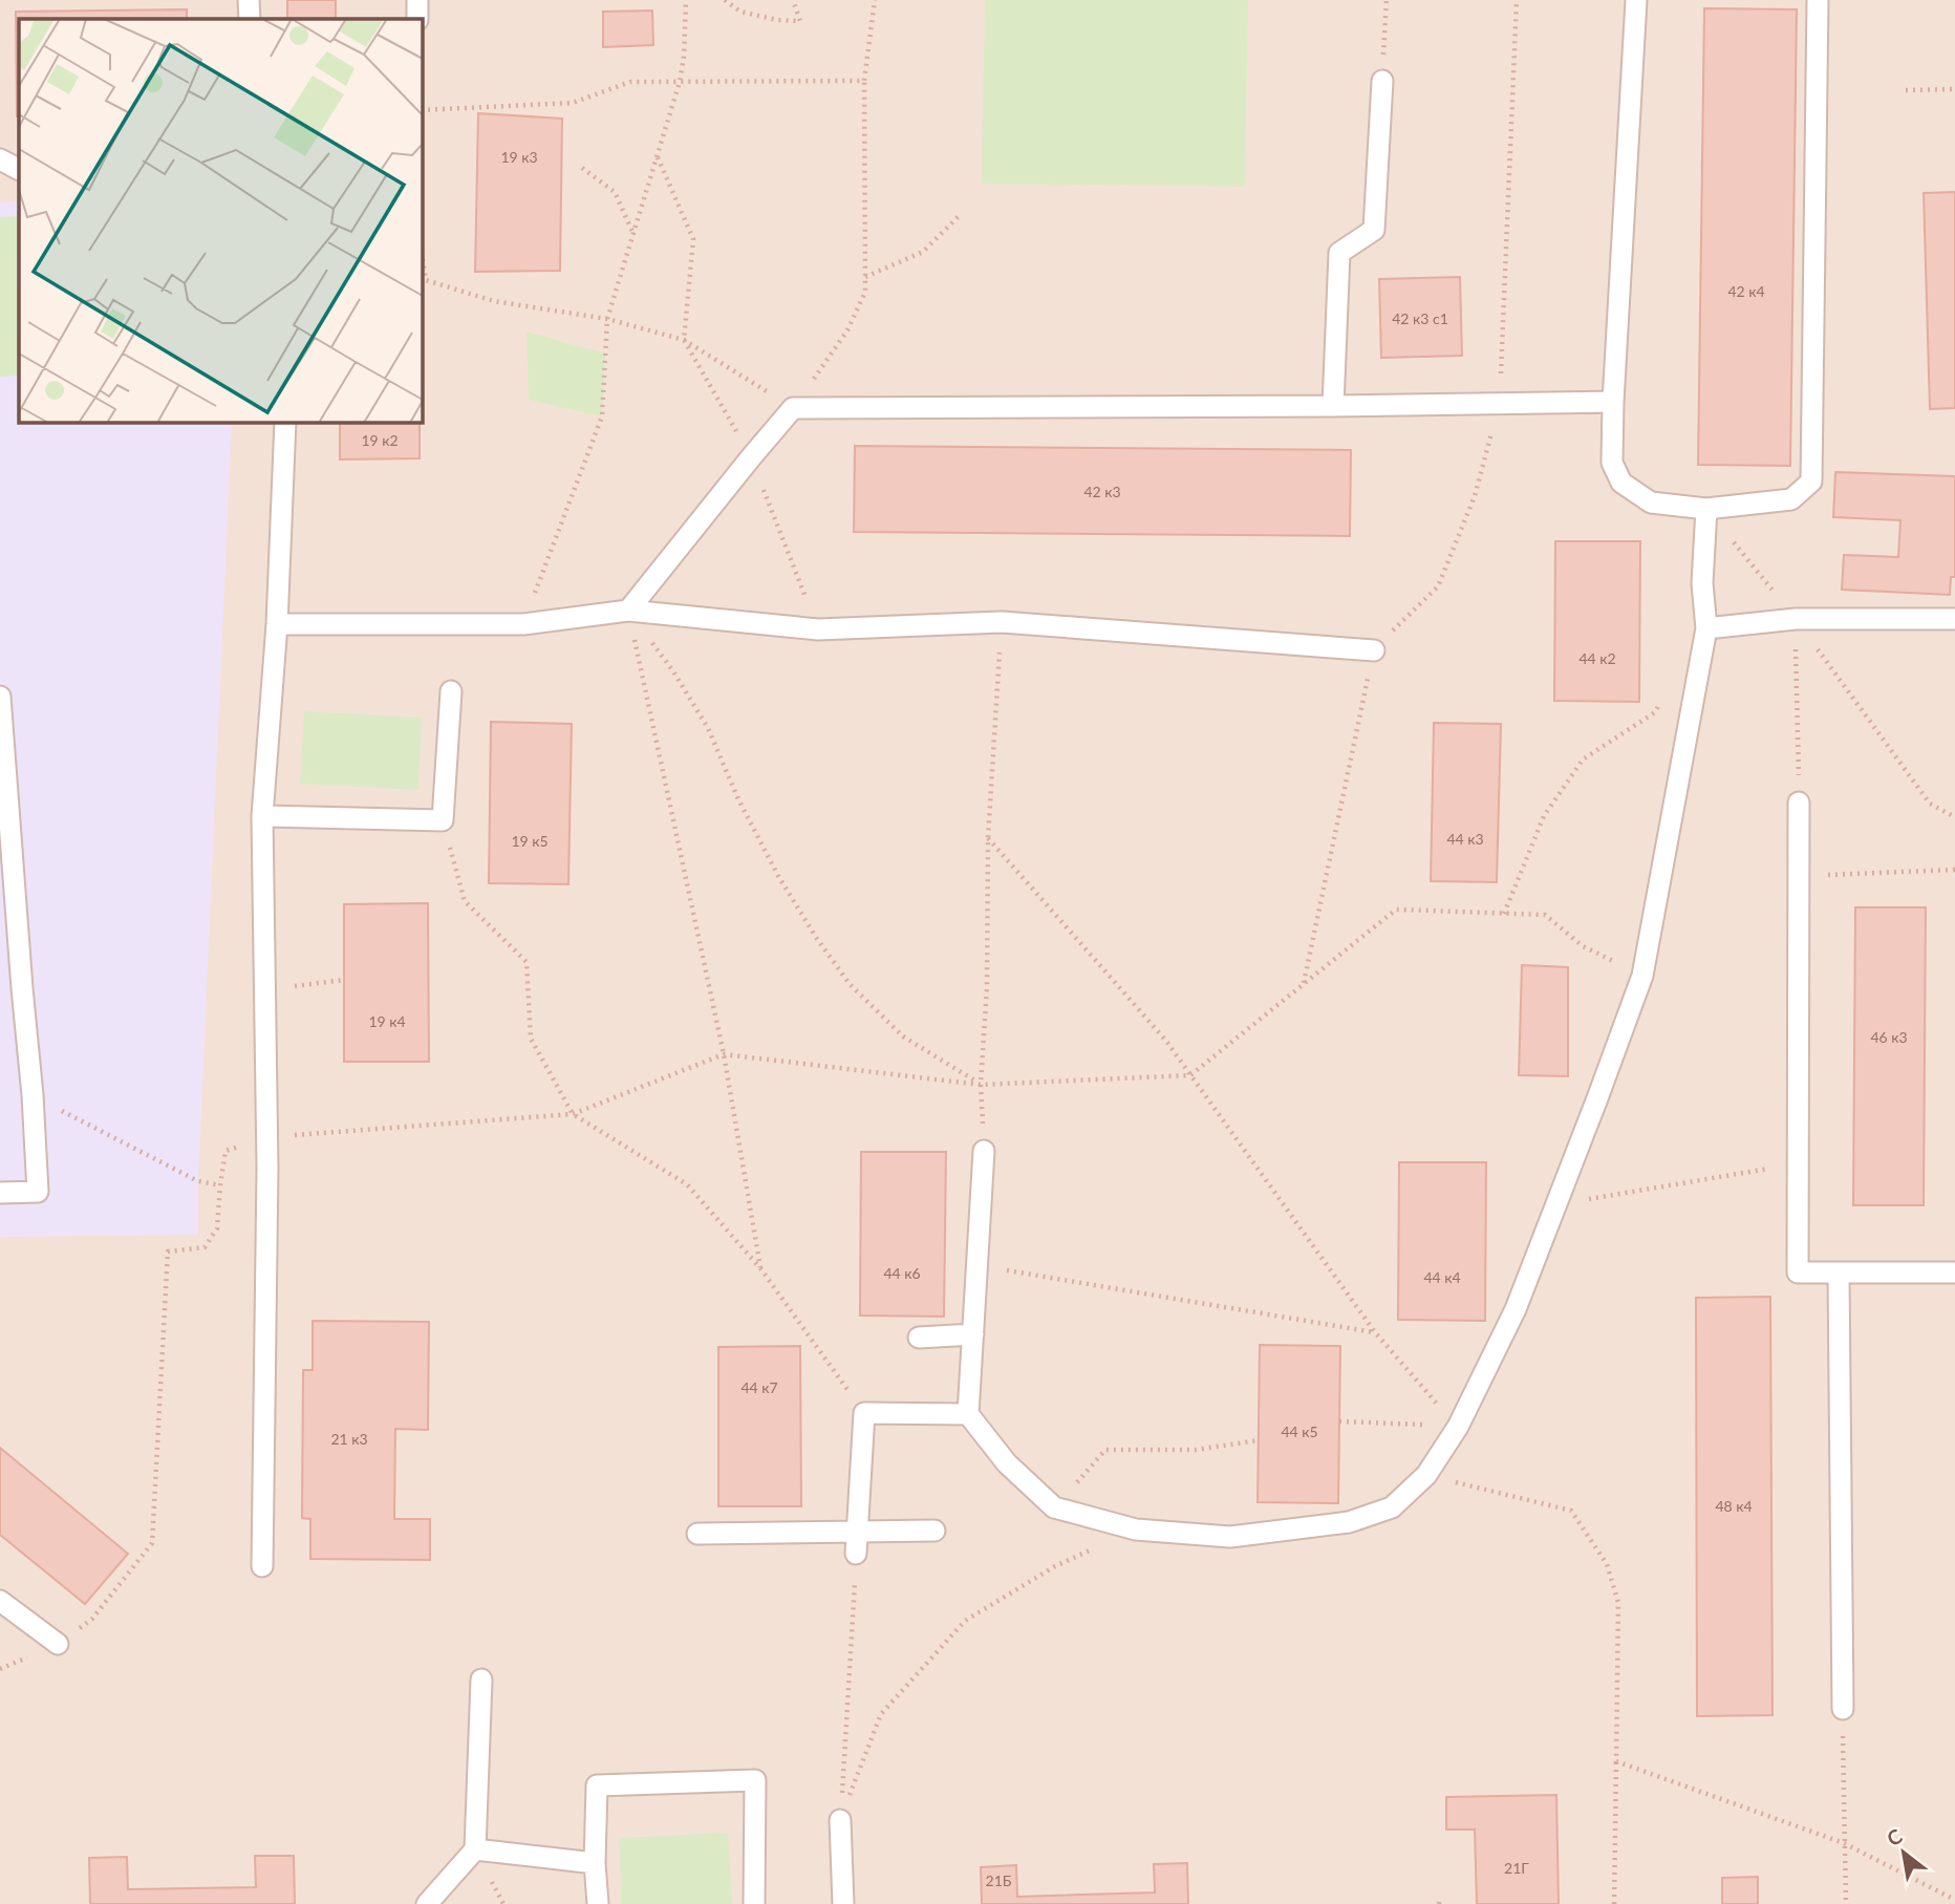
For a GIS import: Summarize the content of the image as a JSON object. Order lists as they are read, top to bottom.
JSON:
{
  "house_numbers": [
    "19 к3",
    "42 к4",
    "42 к3 с1",
    "19 к2",
    "42 к3",
    "44 к2",
    "44 к3",
    "19 к5",
    "19 к4",
    "46 к3",
    "44 к6",
    "44 к4",
    "44 к7",
    "44 к5",
    "21 к3",
    "48 к4",
    "21Г",
    "21Б"
  ],
  "north": "top left"
}
